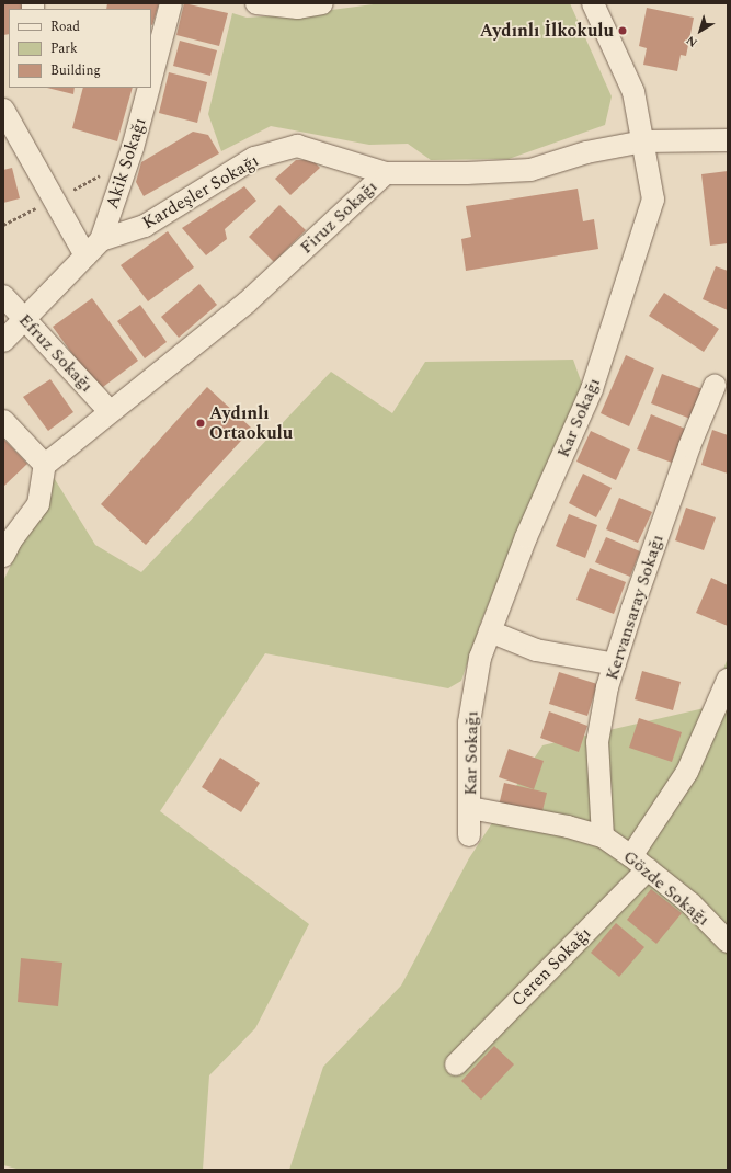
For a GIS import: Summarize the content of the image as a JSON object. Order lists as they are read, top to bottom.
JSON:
{
  "streets": {
    "street": [
      "Akik Sokağı",
      "Kardeşler Sokağı",
      "Firuz Sokağı",
      "Efruz Sokağı",
      "Kar Sokağı",
      "Kervansaray Sokağı",
      "Gözde Sokağı",
      "Ceren Sokağı"
    ]
  },
  "crossings": [
    ["Akik Sokağı", "Kardeşler Sokağı"],
    ["Kardeşler Sokağı", "Firuz Sokağı"],
    ["Kardeşler Sokağı", "Efruz Sokağı"],
    ["Firuz Sokağı", "Efruz Sokağı"],
    ["Firuz Sokağı", "Kar Sokağı"],
    ["Kar Sokağı", "Gözde Sokağı"],
    ["Kervansaray Sokağı", "Gözde Sokağı"],
    ["Gözde Sokağı", "Ceren Sokağı"]
  ],
  "places": ["Aydınlı İlkokulu", "Aydınlı Ortaokulu"],
  "legend": ["Road", "Park", "Building"],
  "north": "bottom left"
}
